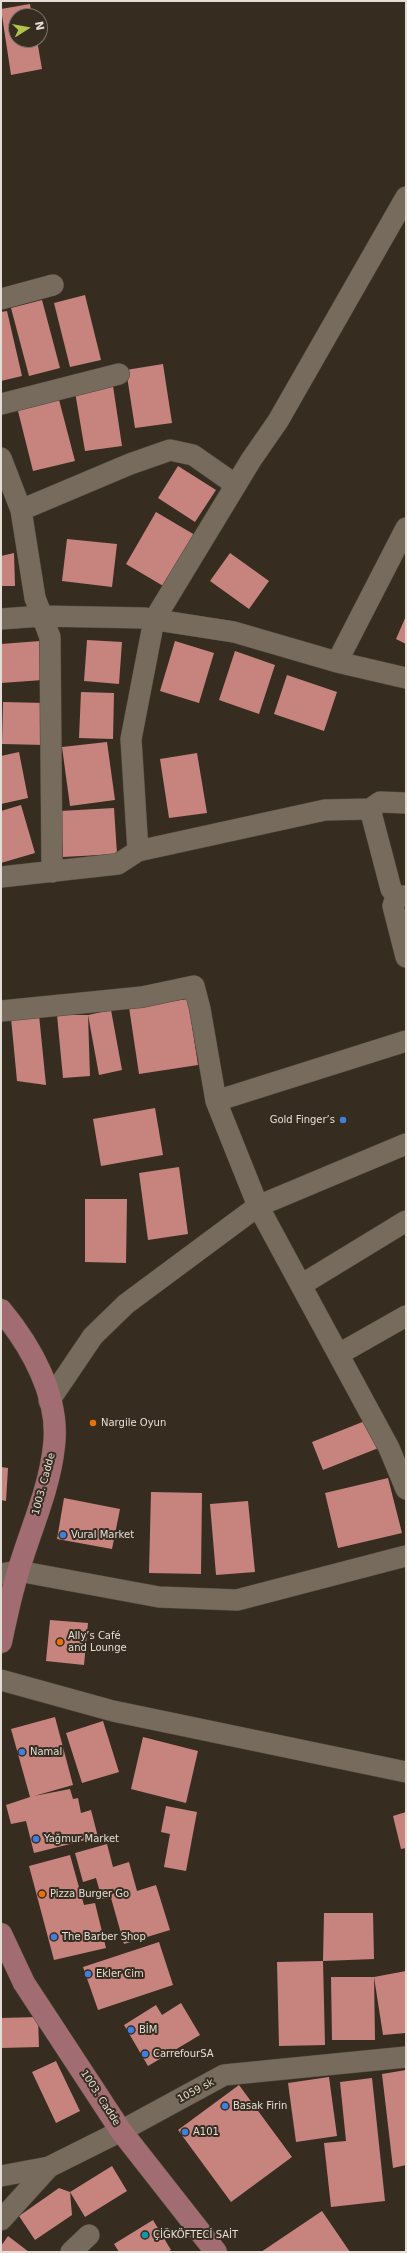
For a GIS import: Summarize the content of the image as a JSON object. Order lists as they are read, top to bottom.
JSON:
{
  "streets": {
    "main road": ["1003. Cadde"],
    "street": ["1059 sk"]
  },
  "crossings": [
    ["1003. Cadde", "1059 sk"]
  ],
  "places": [
    "Gold Finger’s",
    "Nargile Oyun",
    "Vural Market",
    "Ally’s Café and Lounge",
    "Namal",
    "Yağmur Market",
    "Pizza Burger Go",
    "The Barber Shop",
    "Ekler Cim",
    "BİM",
    "CarrefourSA",
    "Basak Firin",
    "A101",
    "ÇİĞKÖFTECİ SAİT"
  ],
  "north": "right"
}
